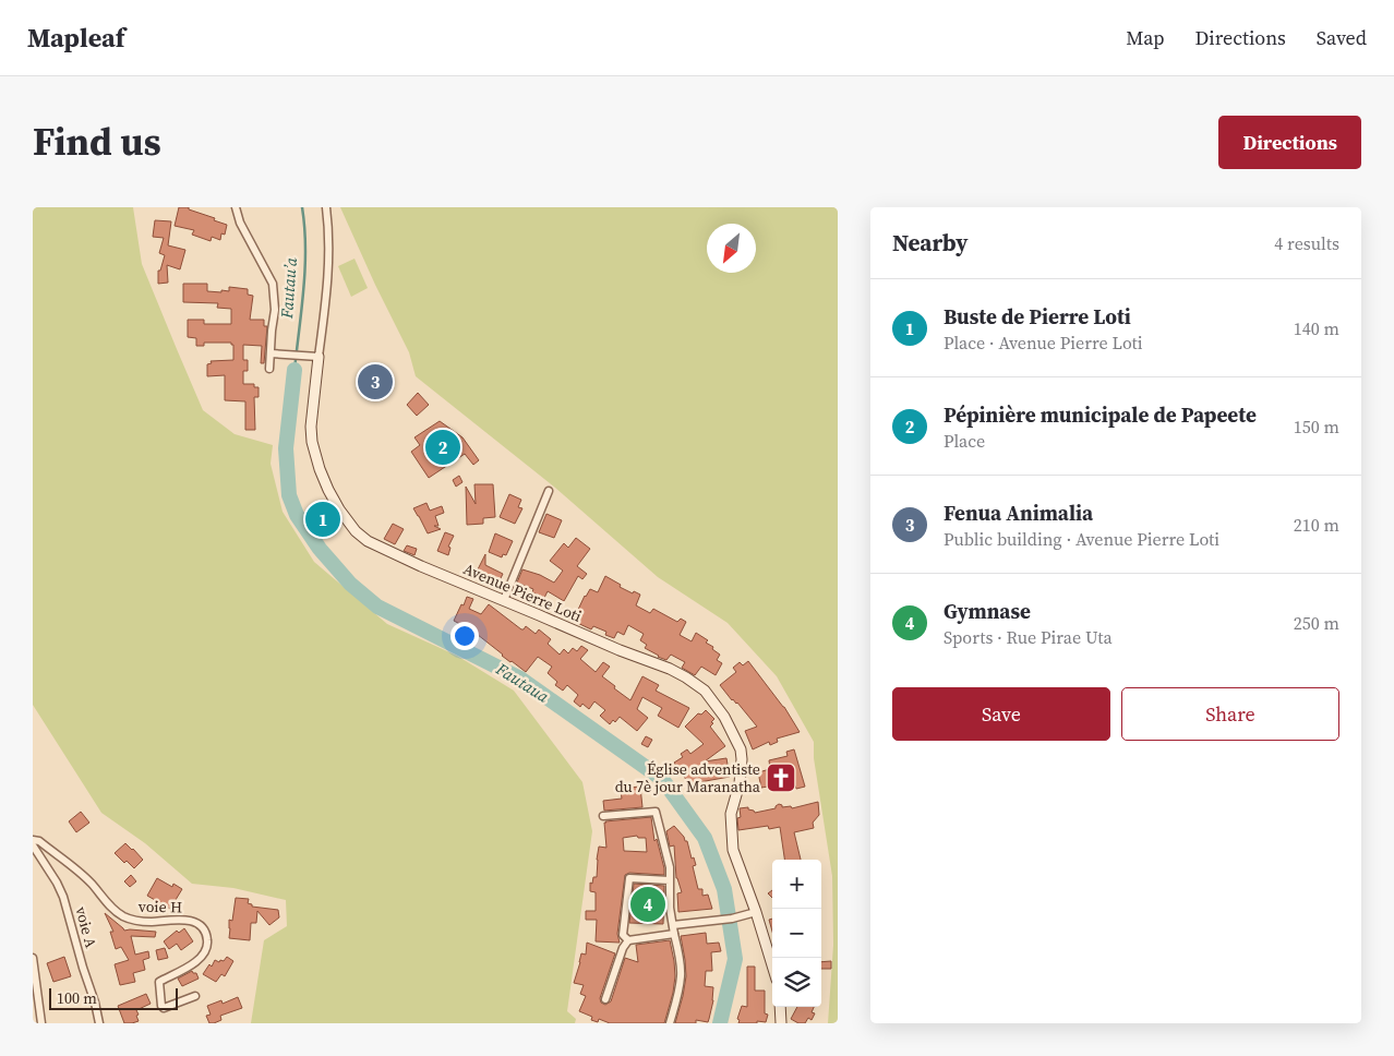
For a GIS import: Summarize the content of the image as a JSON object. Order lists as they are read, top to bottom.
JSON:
{
  "streets": {
    "main road": ["Avenue Pierre Loti"],
    "street": ["voie H", "voie A"]
  },
  "water": ["Fautau’a", "Fautaua"],
  "places": {
    "church": ["Église adventiste du 7è jour Maranatha"]
  },
  "scale_bar": "100 m",
  "north": "bottom left",
  "page": {
    "header": "Mapleaf",
    "nav": ["Map", "Directions", "Saved"],
    "title": "Find us",
    "buttons": [
      "Directions",
      ["Save", "Share"]
    ],
    "heading": ["Nearby", "4 results"],
    "list": [
      {
        "mark": "1",
        "name": "Buste de Pierre Loti",
        "note": "Place · Avenue Pierre Loti",
        "value": "140 m"
      },
      {
        "mark": "2",
        "name": "Pépinière municipale de Papeete",
        "note": "Place",
        "value": "150 m"
      },
      {
        "mark": "3",
        "name": "Fenua Animalia",
        "note": "Public building · Avenue Pierre Loti",
        "value": "210 m"
      },
      {
        "mark": "4",
        "name": "Gymnase",
        "note": "Sports · Rue Pirae Uta",
        "value": "250 m"
      }
    ],
    "pins": [
      "3",
      "2",
      "1",
      "4"
    ],
    "map_buttons": ["+", "−"],
    "scale": "100 m"
  }
}
